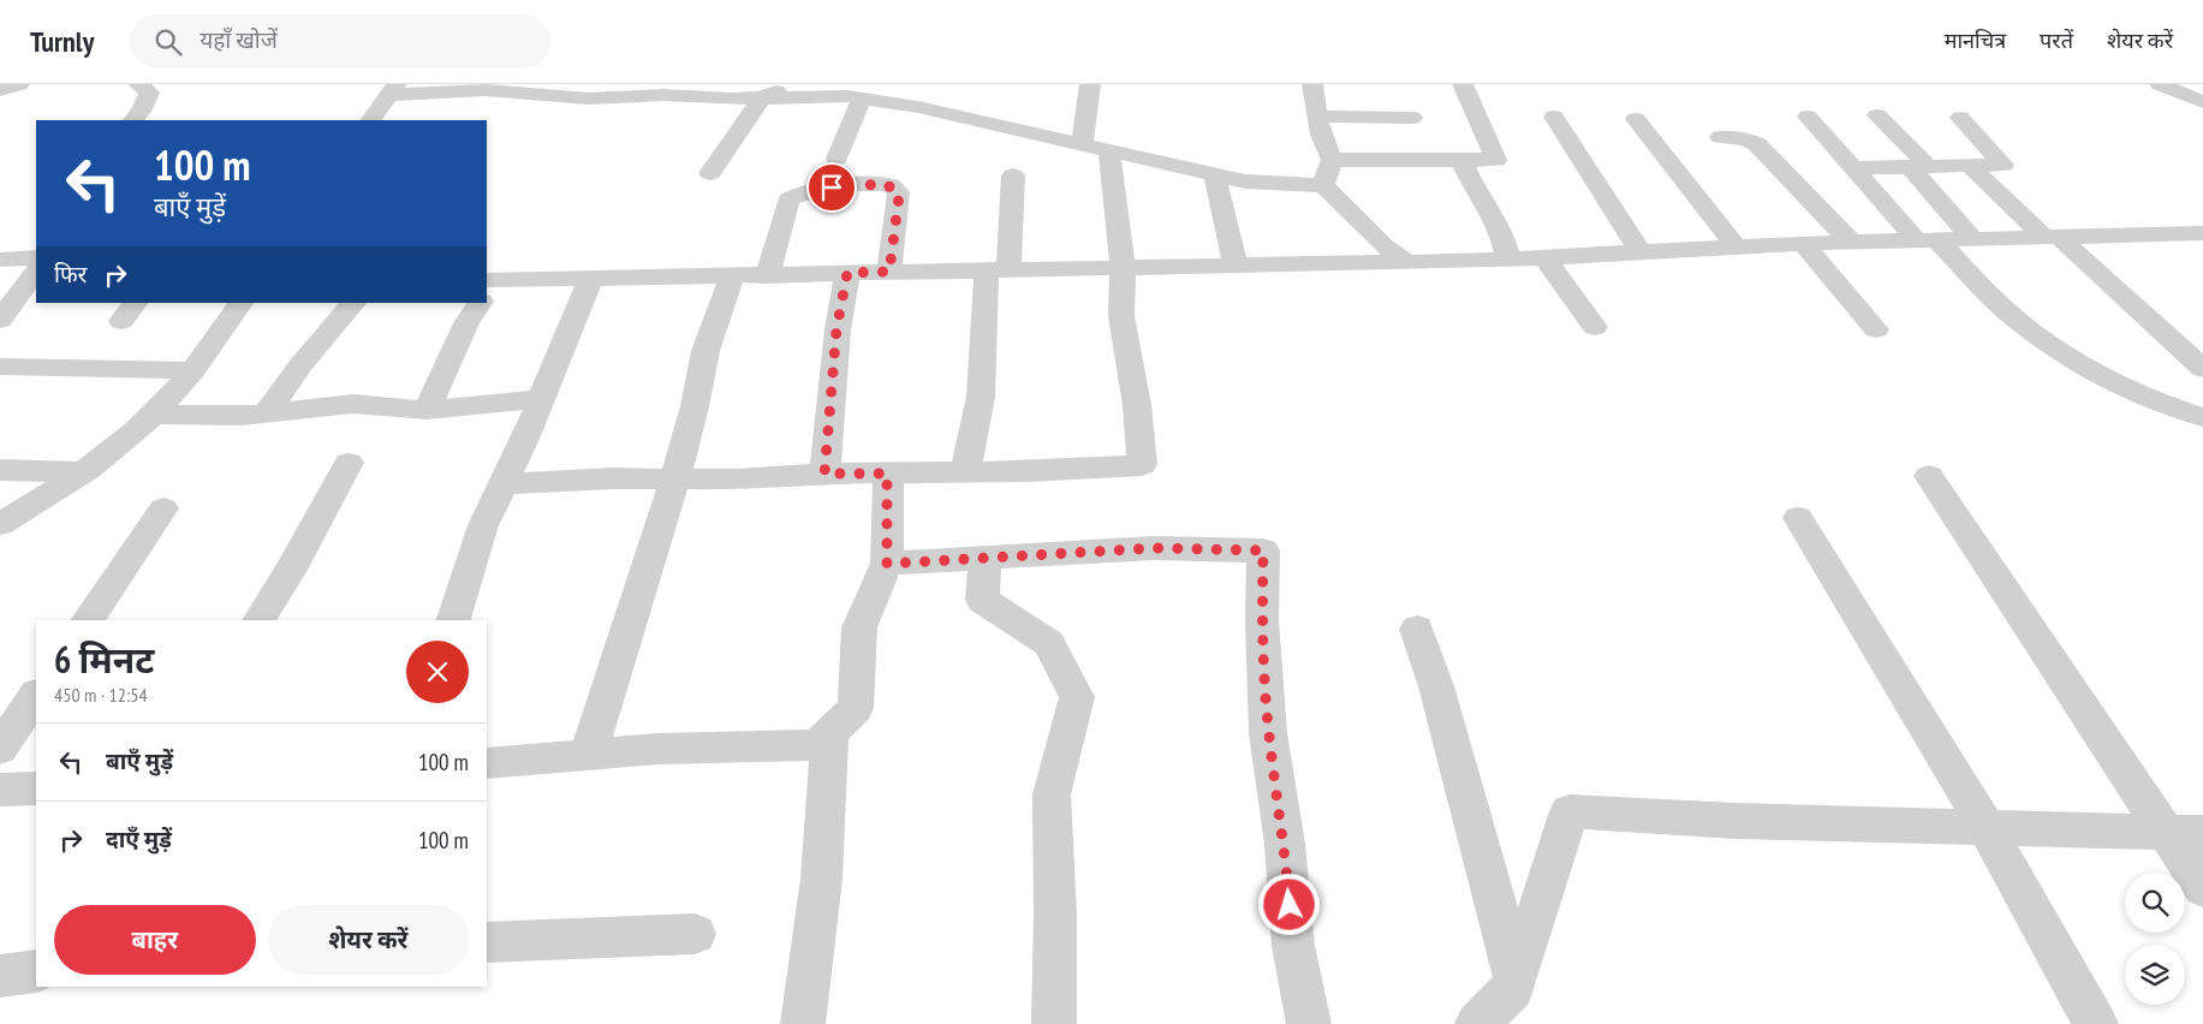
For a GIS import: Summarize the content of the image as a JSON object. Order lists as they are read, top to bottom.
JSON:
{
  "page": {
    "header": "Turnly",
    "search": "यहाँ खोजें",
    "nav": ["मानचित्र", "परतें", "शेयर करें"],
    "turn": ["100 m", "बाएँ मुड़ें"],
    "then": "फिर",
    "heading": ["6 मिनट", "450 m · 12:54"],
    "list": [
      {
        "name": "बाएँ मुड़ें",
        "value": "100 m"
      },
      {
        "name": "दाएँ मुड़ें",
        "value": "100 m"
      }
    ],
    "buttons": ["बाहर", "शेयर करें"]
  }
}
